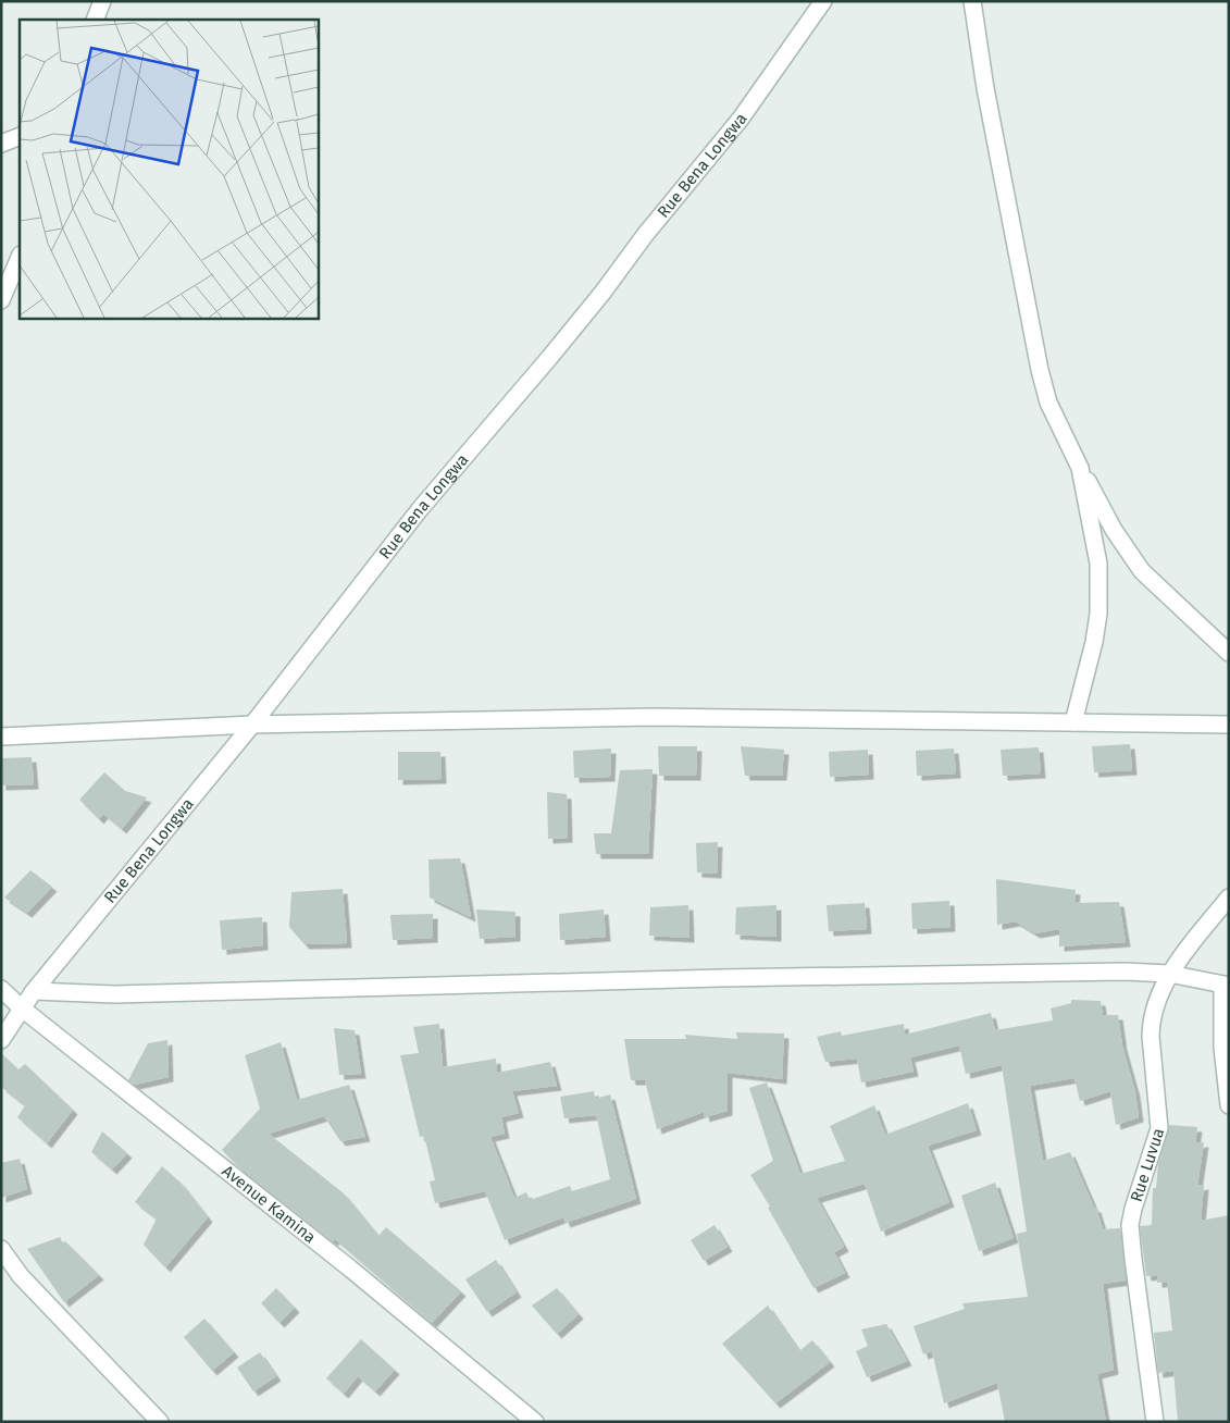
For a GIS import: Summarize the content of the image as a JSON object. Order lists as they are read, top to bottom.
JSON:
{
  "streets": {
    "street": ["Rue Bena Longwa", "Rue Luvua", "Avenue Kamina"]
  },
  "crossings": [
    ["Rue Bena Longwa", "Avenue Kamina"]
  ]
}
